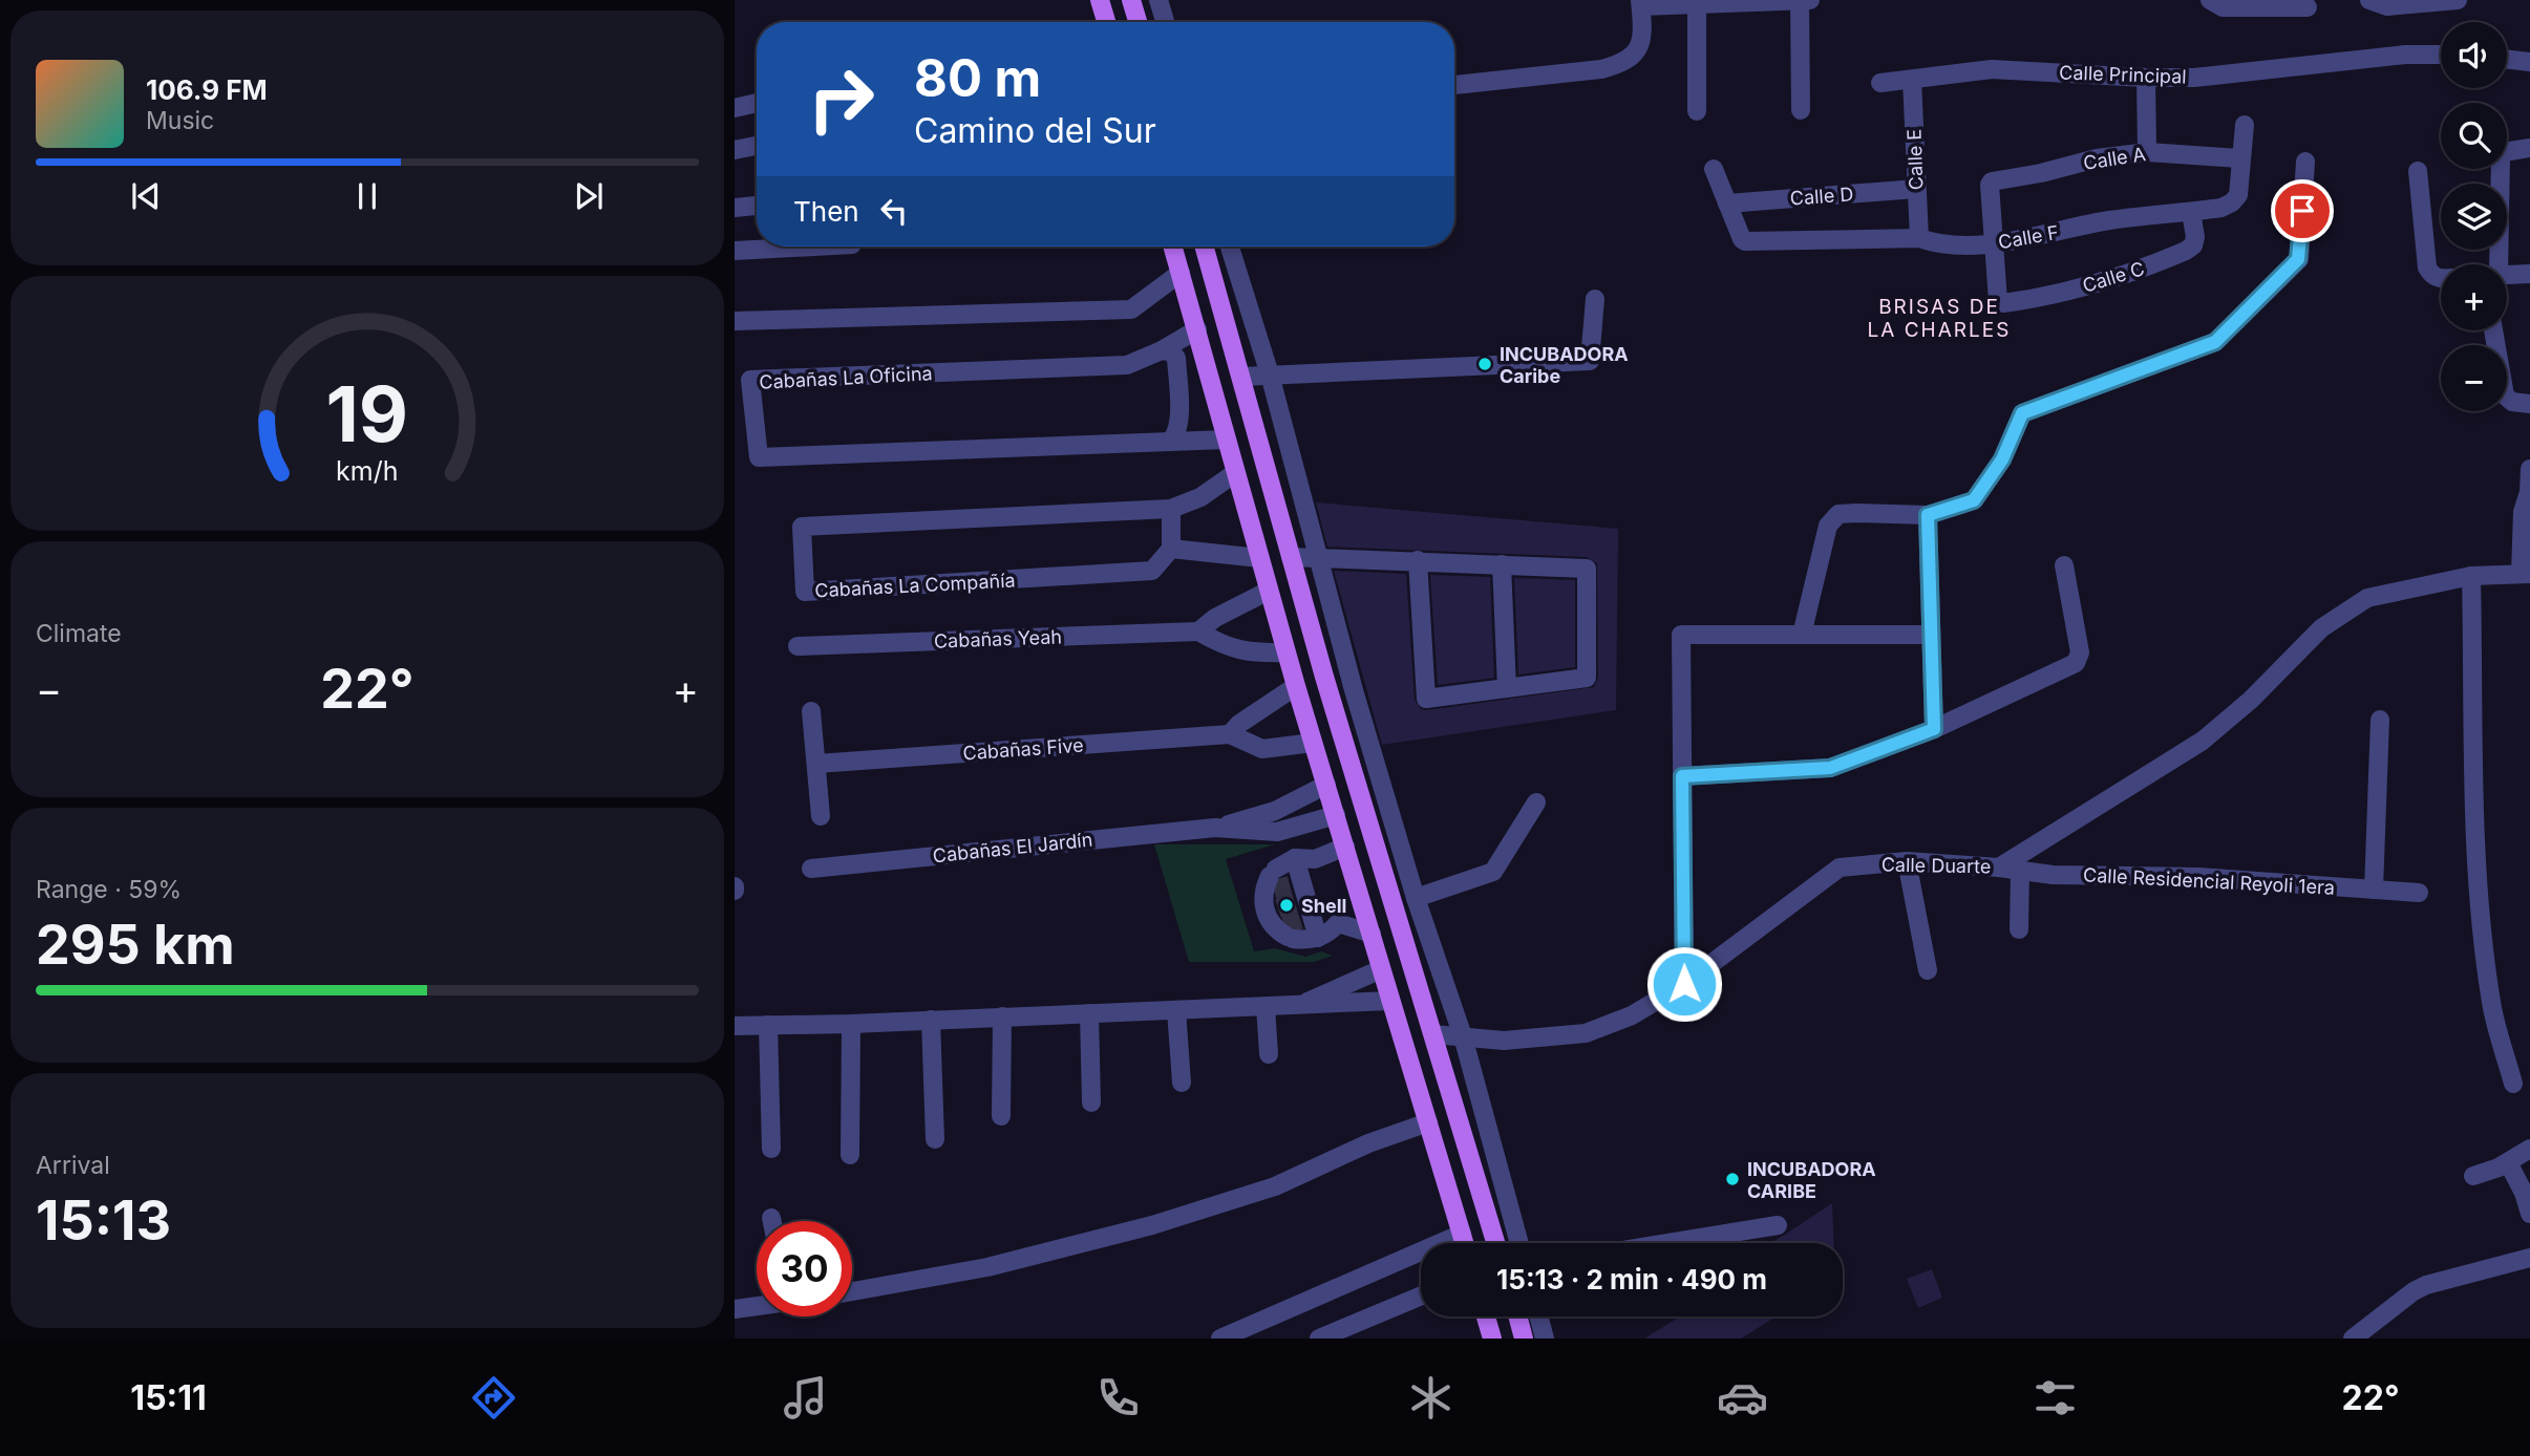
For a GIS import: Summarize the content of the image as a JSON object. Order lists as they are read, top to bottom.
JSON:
{
  "streets": {
    "street": [
      "Calle Principal",
      "Calle A",
      "Calle E",
      "Calle D",
      "Calle F",
      "Calle C",
      "Cabañas La Oficina",
      "Cabañas La Compañía",
      "Cabañas Yeah",
      "Cabañas Five",
      "Cabañas El Jardín",
      "Calle Duarte",
      "Calle Residencial Reyoli 1era"
    ]
  },
  "crossings": [
    ["Calle Principal", "Calle E"],
    ["Calle A", "Calle F"],
    ["Calle A", "Calle C"],
    ["Calle E", "Calle D"],
    ["Calle E", "Calle F"],
    ["Calle D", "Calle F"],
    ["Calle F", "Calle C"],
    ["Calle Duarte", "Calle Residencial Reyoli 1era"]
  ],
  "districts": ["BRISAS DE LA CHARLES"],
  "places": ["INCUBADORA Caribe", "Shell", "INCUBADORA CARIBE"],
  "page": {
    "map_buttons": ["+", "−"],
    "turn": ["80 m", "Camino del Sur"],
    "song": ["106.9 FM", "Music"],
    "then": "Then",
    "tile": [
      "Climate",
      ["Range · 59%", "295 km"],
      ["Arrival", "15:13"]
    ],
    "heat": ["−", "22°", "+"],
    "limit": "30",
    "trip": "15:13 · 2 min · 490 m",
    "tabs": ["15:11", "22°"],
    "gauge": ["19", "km/h"]
  }
}
